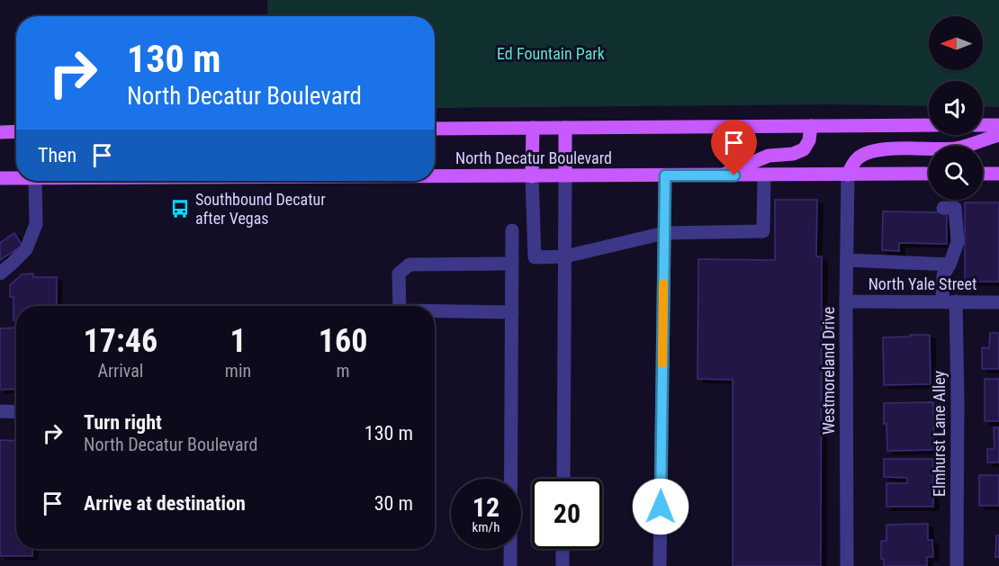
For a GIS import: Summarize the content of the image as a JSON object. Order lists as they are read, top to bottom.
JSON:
{
  "streets": {
    "main road": ["North Decatur Boulevard"],
    "street": ["North Yale Street", "Westmoreland Drive", "Elmhurst Lane Alley"]
  },
  "crossings": [
    ["North Decatur Boulevard", "Westmoreland Drive"],
    ["North Yale Street", "Westmoreland Drive"],
    ["North Yale Street", "Elmhurst Lane Alley"]
  ],
  "parks": ["Ed Fountain Park"],
  "places": {
    "bus stop": ["Southbound Decatur after Vegas"]
  },
  "north": "left",
  "page": {
    "turn": ["130 m", "North Decatur Boulevard"],
    "then": "Then",
    "eta": [
      "17:46",
      "Arrival",
      "1",
      "min",
      "160",
      "m"
    ],
    "list": [
      {
        "name": "Turn right",
        "note": "North Decatur Boulevard",
        "value": "130 m"
      },
      {
        "name": "Arrive at destination",
        "value": "30 m"
      }
    ],
    "speed": "12 km/h",
    "limit": "20"
  }
}
